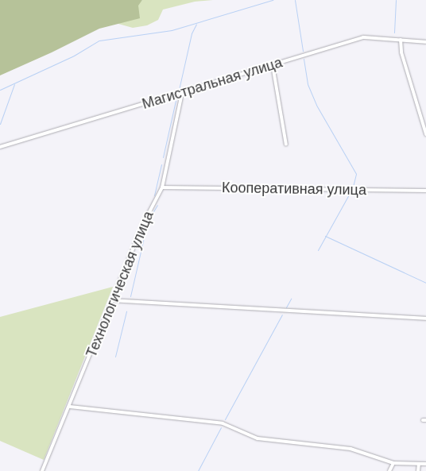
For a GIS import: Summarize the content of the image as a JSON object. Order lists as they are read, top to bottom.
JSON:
{
  "streets": {
    "street": ["Магистральная улица", "Кооперативная улица", "Технологическая улица"]
  },
  "crossings": [
    ["Магистральная улица", "Технологическая улица"],
    ["Кооперативная улица", "Технологическая улица"]
  ]
}
